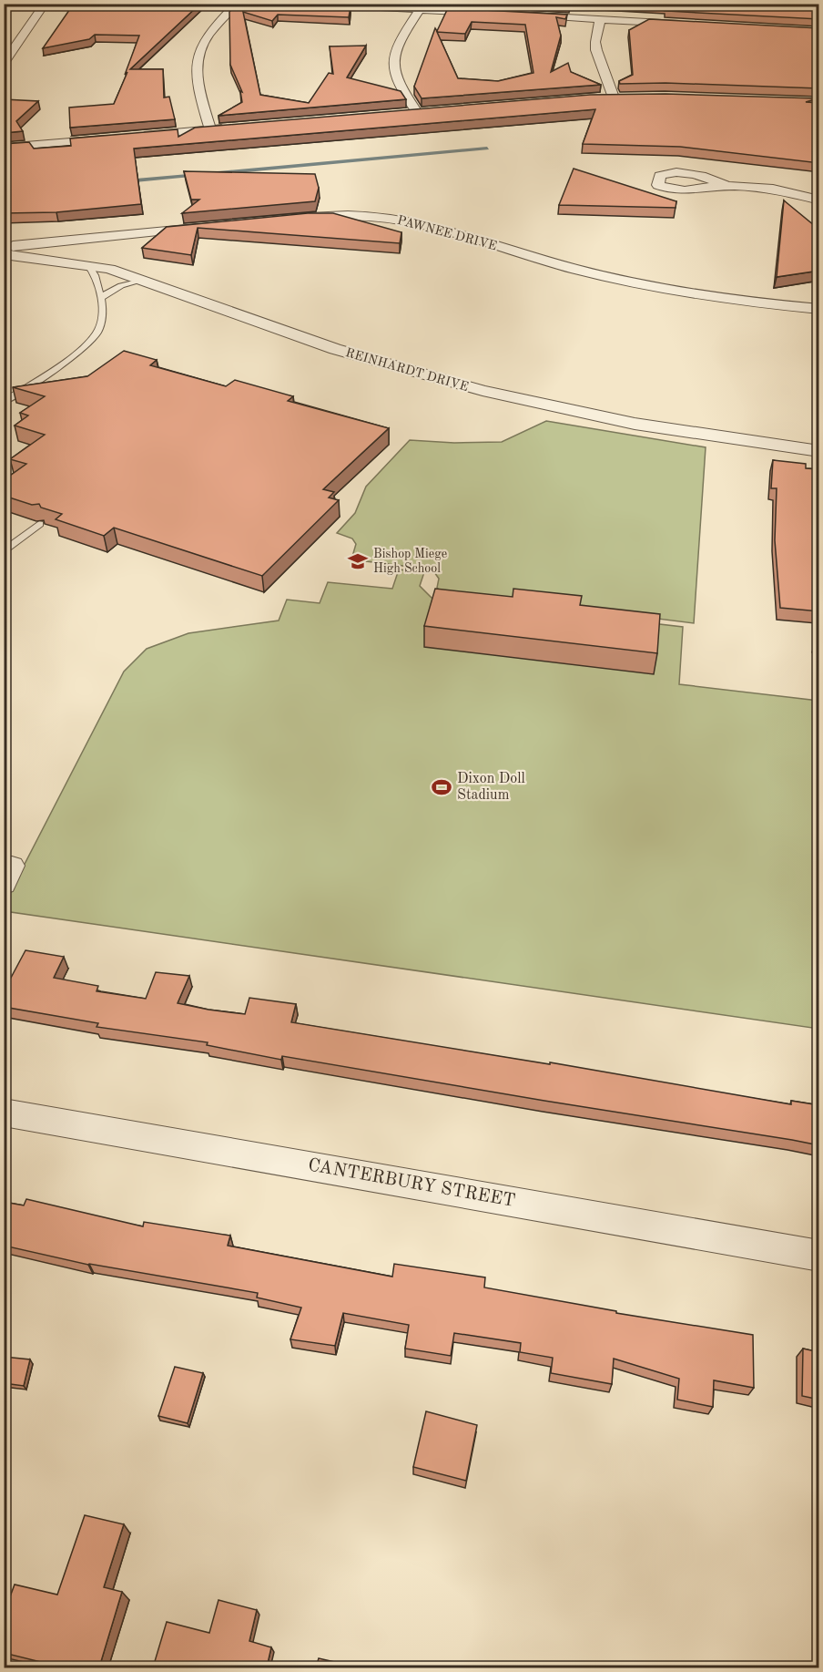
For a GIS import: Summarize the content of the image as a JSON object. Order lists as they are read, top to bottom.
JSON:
{
  "streets": {
    "street": ["PAWNEE DRIVE", "REINHARDT DRIVE", "CANTERBURY STREET"]
  },
  "places": {
    "school or university": ["Bishop Miege High School"],
    "sports": ["Dixon Doll Stadium"]
  }
}
